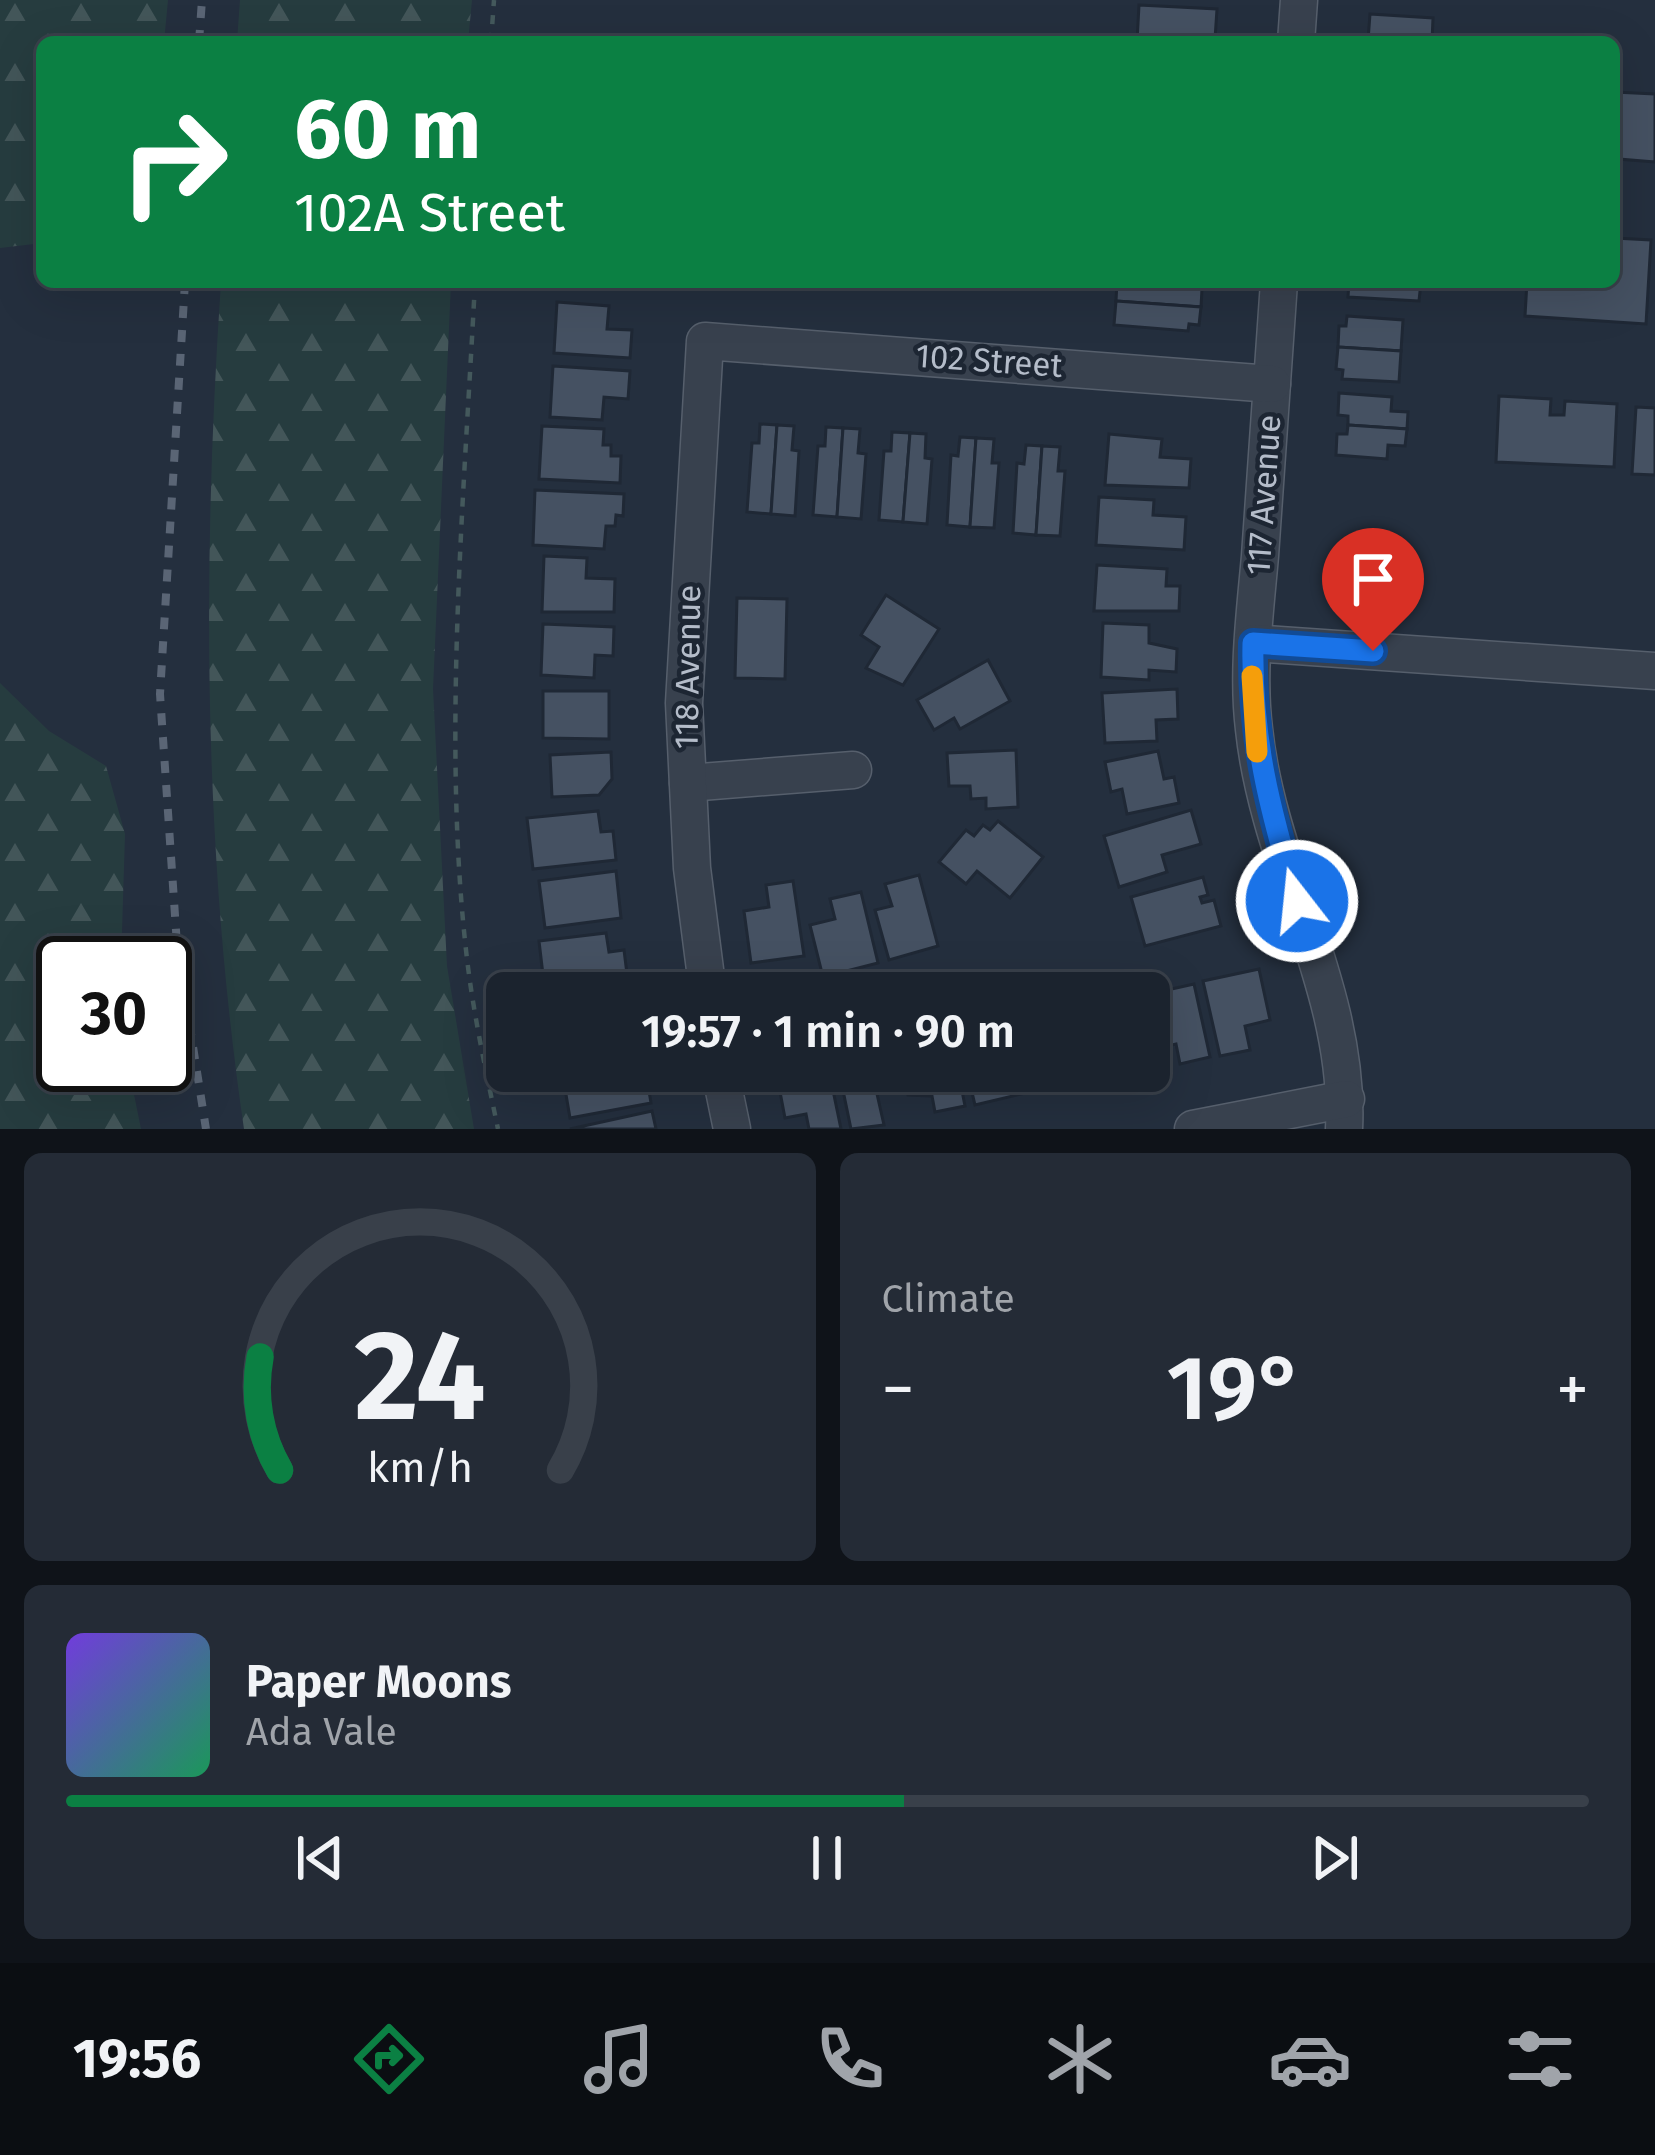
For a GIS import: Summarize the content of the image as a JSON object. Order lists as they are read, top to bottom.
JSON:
{
  "streets": {
    "street": ["102 Street", "117 Avenue", "118 Avenue"]
  },
  "crossings": [
    ["102 Street", "117 Avenue"],
    ["102 Street", "118 Avenue"]
  ],
  "page": {
    "turn": ["60 m", "102A Street"],
    "limit": "30",
    "trip": "19:57 · 1 min · 90 m",
    "tile": "Climate",
    "heat": ["−", "19°", "+"],
    "song": ["Paper Moons", "Ada Vale"],
    "tabs": "19:56",
    "gauge": ["24", "km/h"]
  }
}
